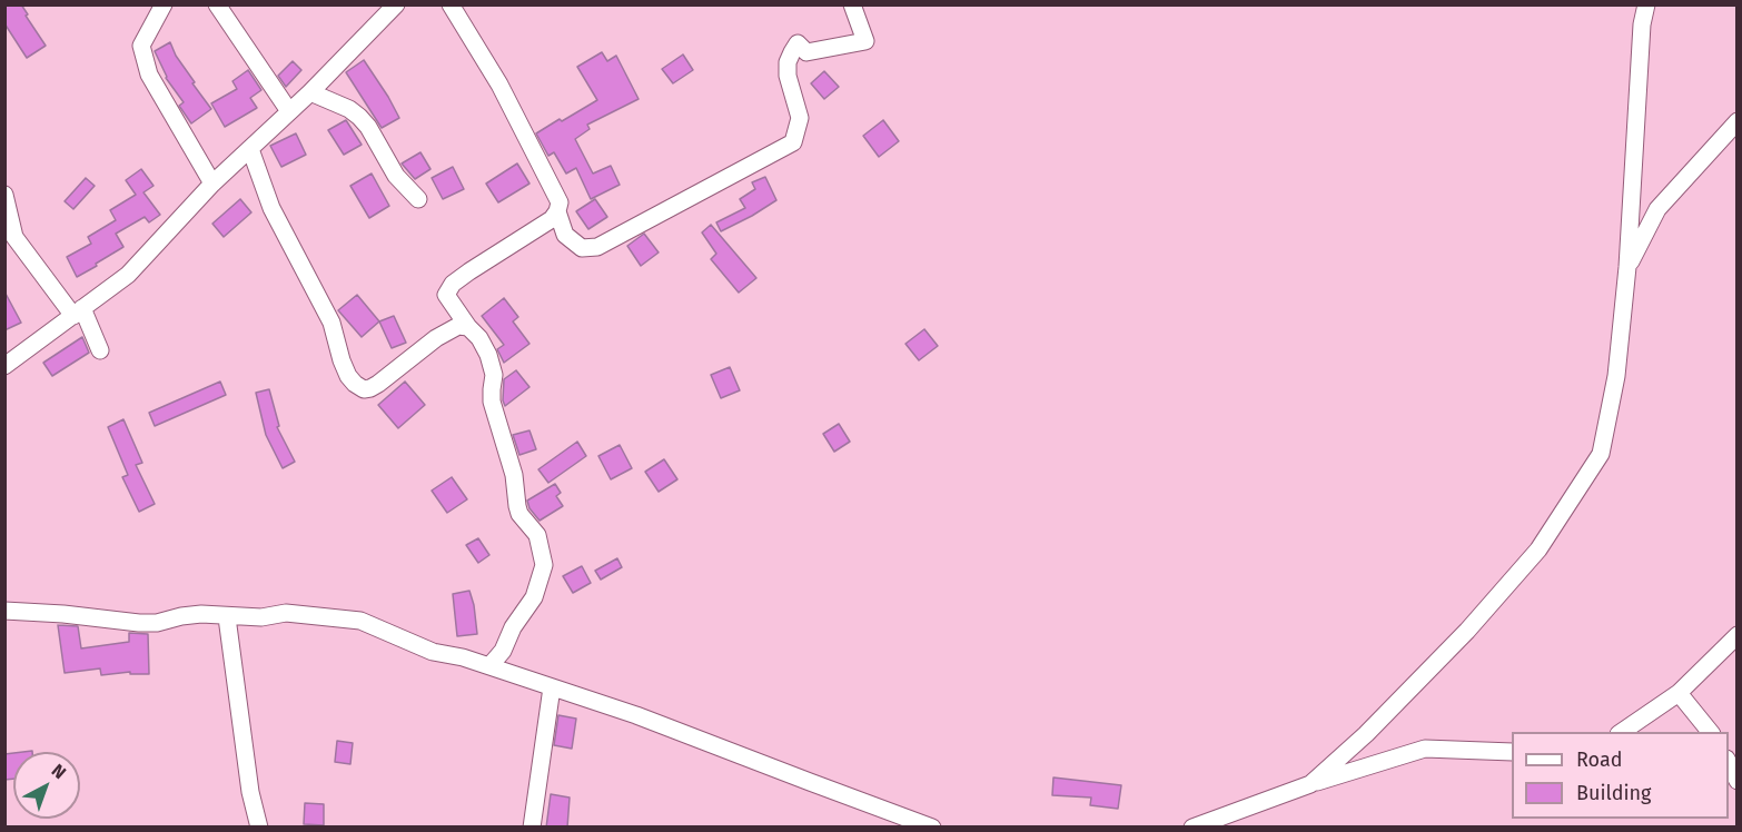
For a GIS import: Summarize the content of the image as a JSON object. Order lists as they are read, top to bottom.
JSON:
{
  "legend": ["Road", "Building"],
  "north": "top right"
}
